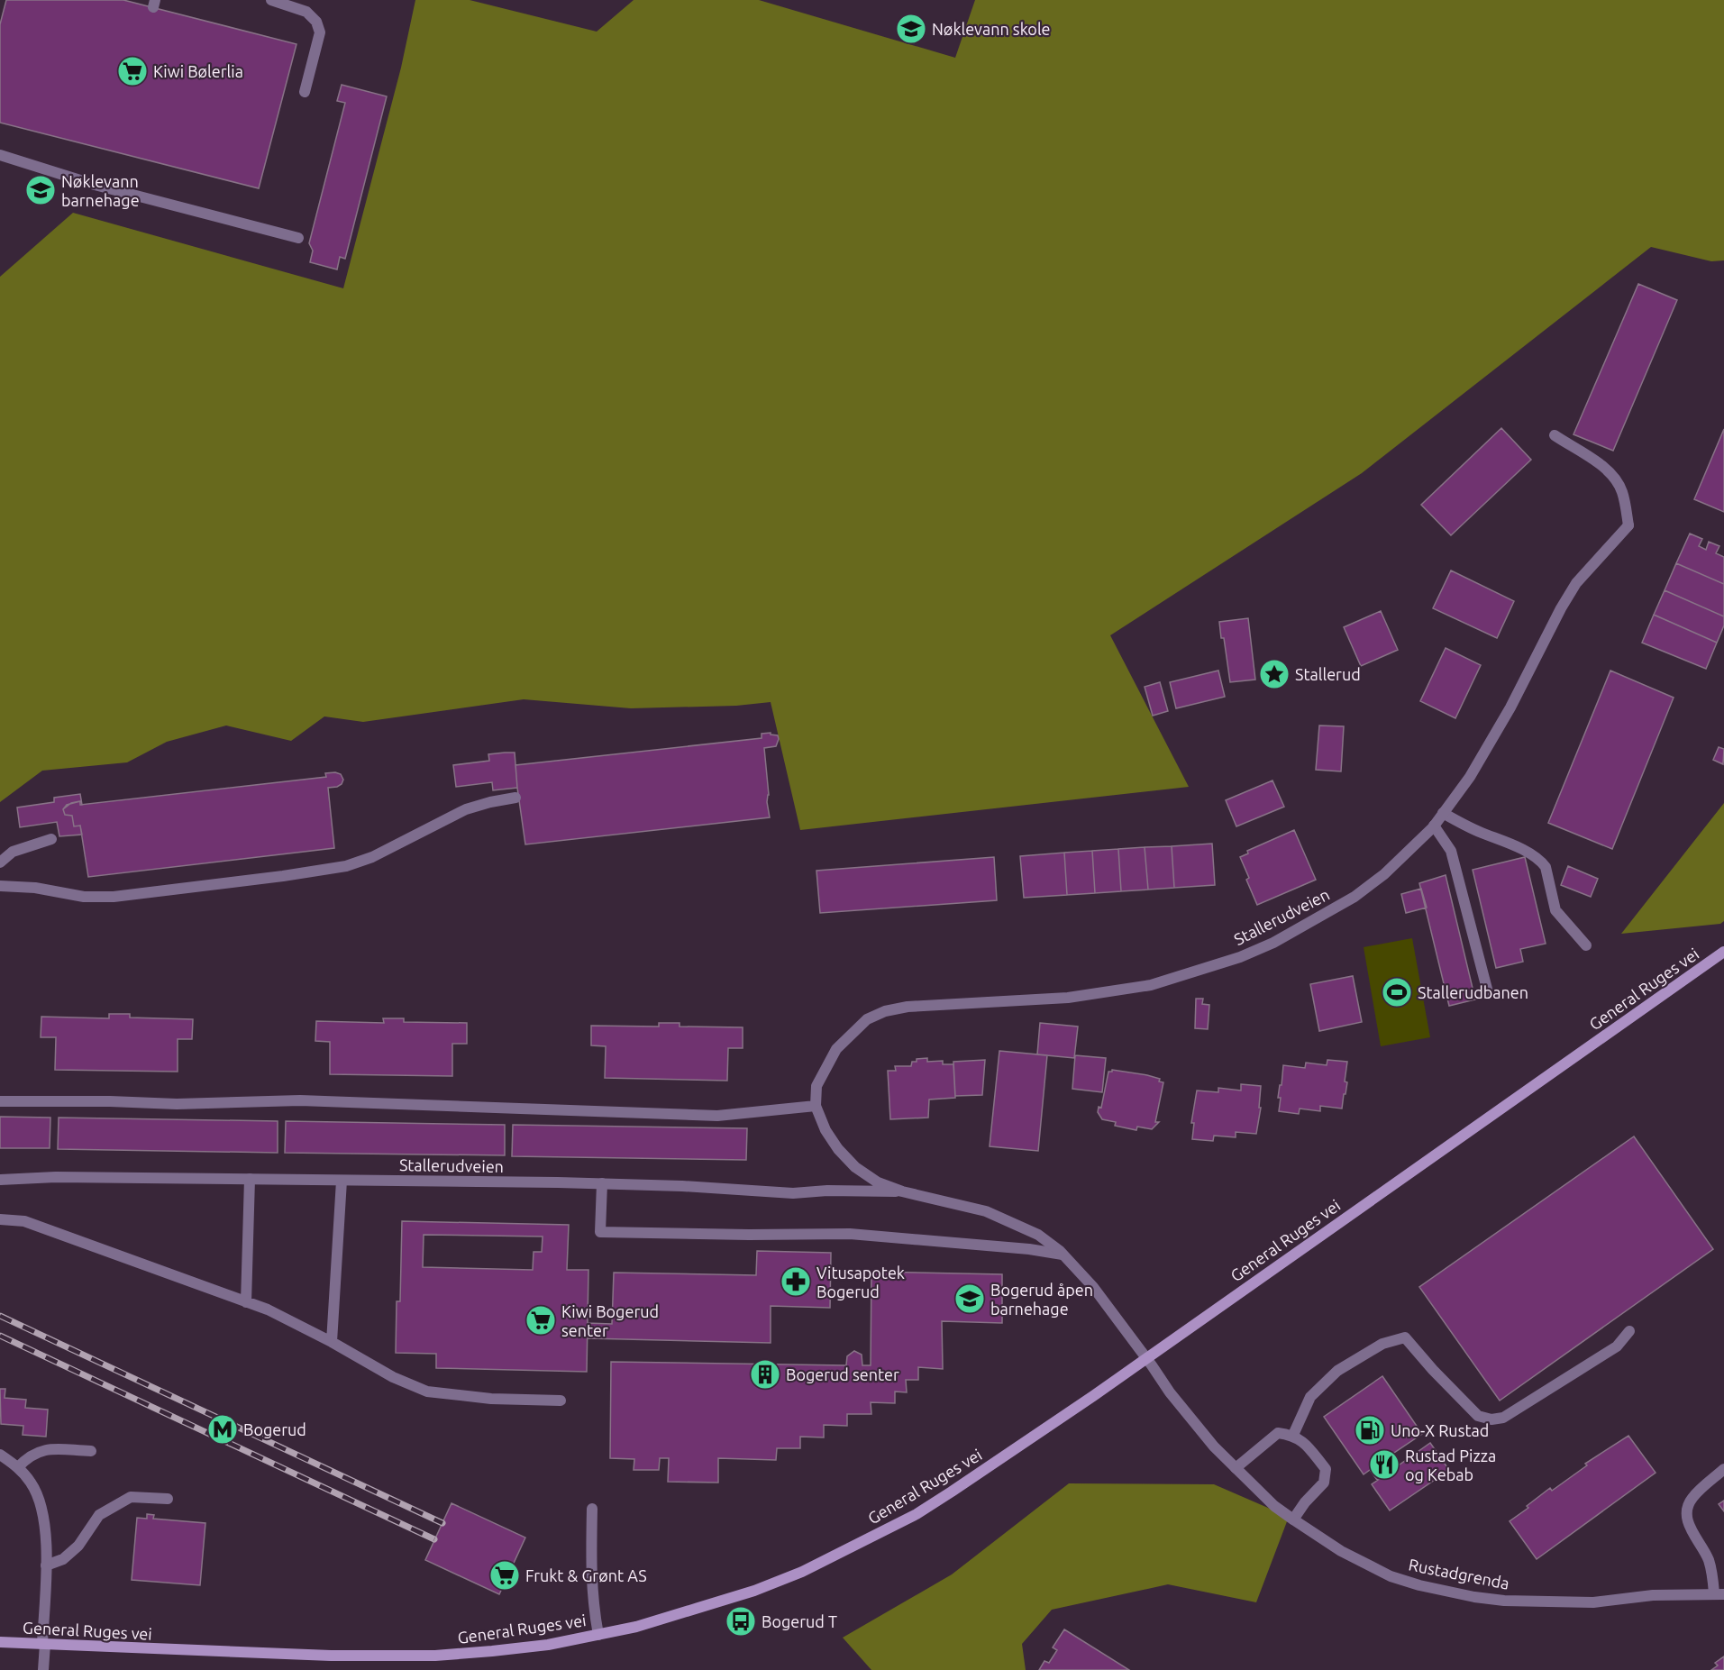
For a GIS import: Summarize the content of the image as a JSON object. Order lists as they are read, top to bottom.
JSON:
{
  "streets": {
    "main road": ["General Ruges vei"],
    "street": ["Stallerudveien", "Rustadgrenda"]
  },
  "crossings": [
    ["Stallerudveien", "General Ruges vei"],
    ["Stallerudveien", "Rustadgrenda"],
    ["General Ruges vei", "Rustadgrenda"]
  ],
  "places": {
    "school or university": ["Nøklevann skole", "Nøklevann barnehage", "Bogerud åpen barnehage"],
    "supermarket": ["Kiwi Bølerlia", "Kiwi Bogerud senter", "Frukt & Grønt AS"],
    "place": ["Stallerud"],
    "sports": ["Stallerudbanen"],
    "pharmacy": ["Vitusapotek Bogerud"],
    "building": ["Bogerud senter"],
    "metro station": ["Bogerud"],
    "fuel station": ["Uno-X Rustad"],
    "restaurant": ["Rustad Pizza og Kebab"],
    "bus stop": ["Bogerud T"]
  }
}
